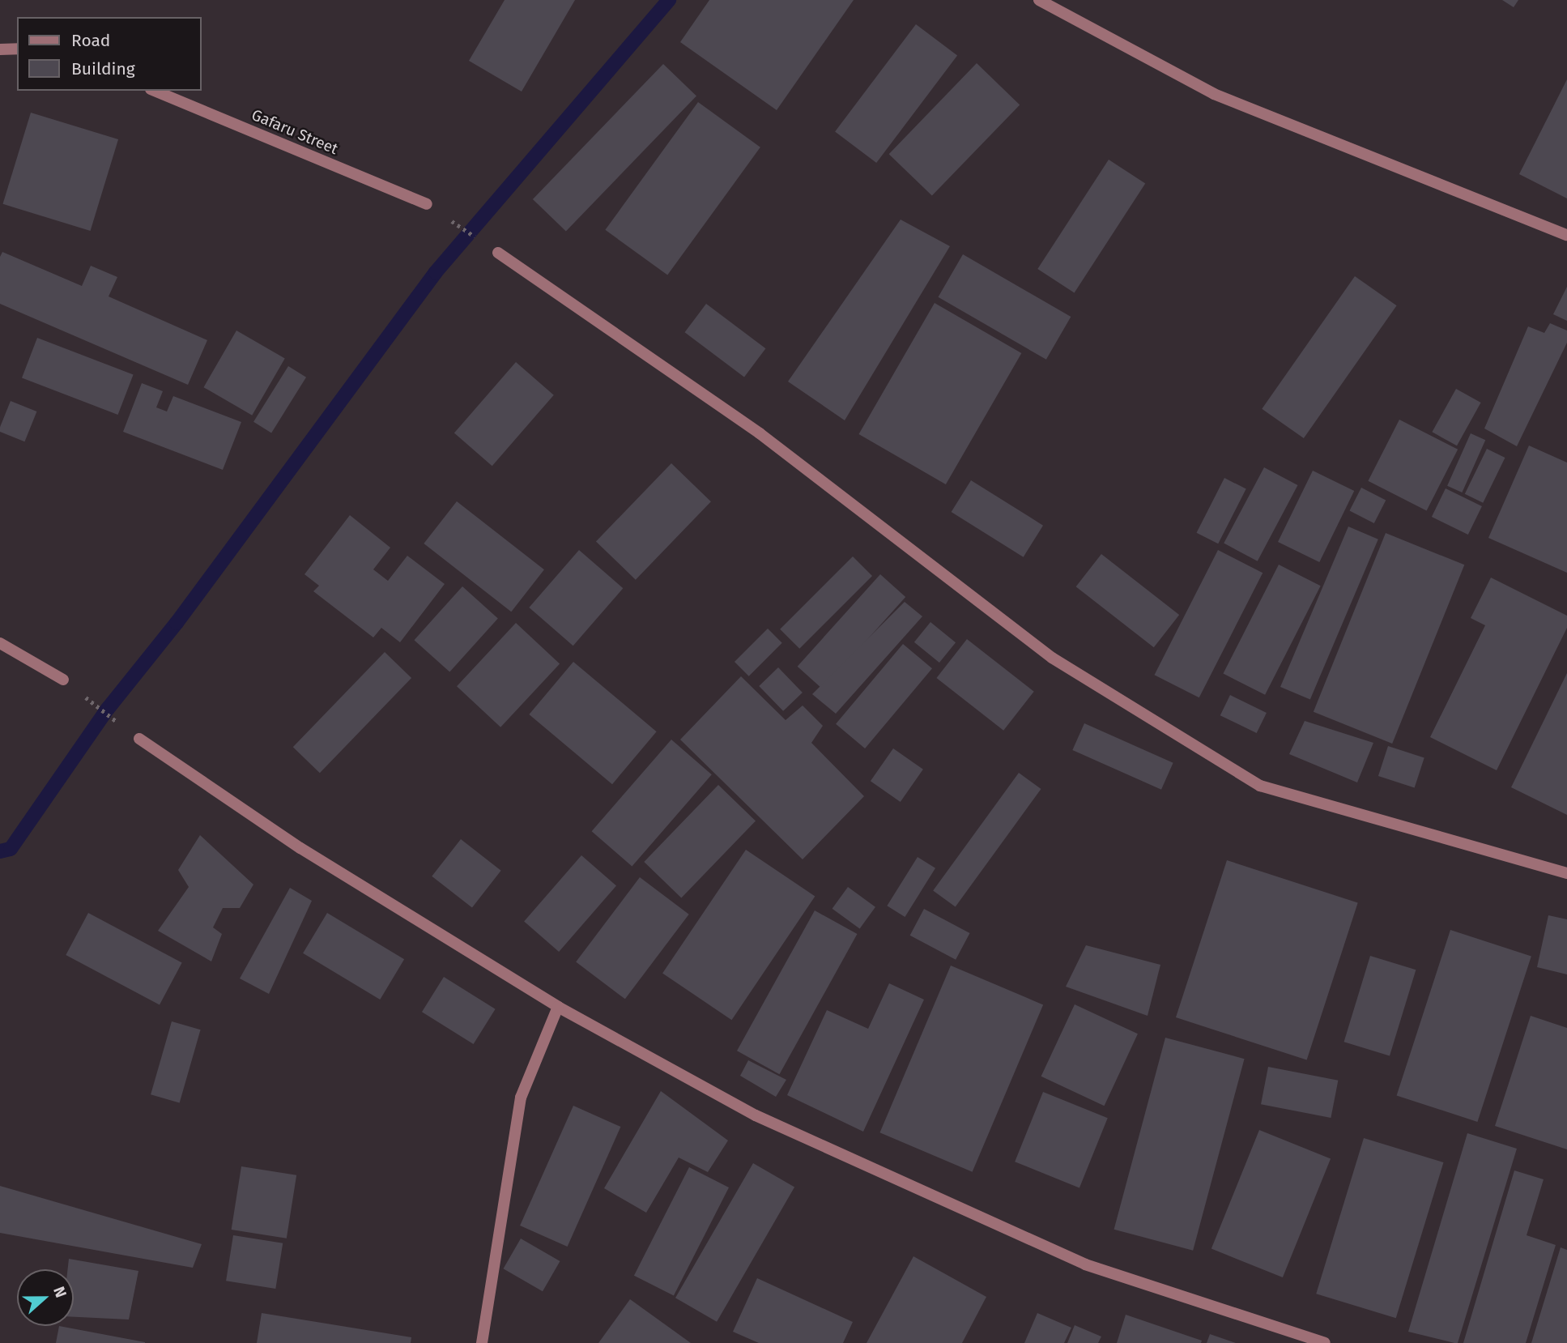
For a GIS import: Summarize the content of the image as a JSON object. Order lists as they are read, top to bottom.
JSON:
{
  "streets": {
    "street": ["Gafaru Street"]
  },
  "legend": ["Road", "Building"],
  "north": "right"
}
